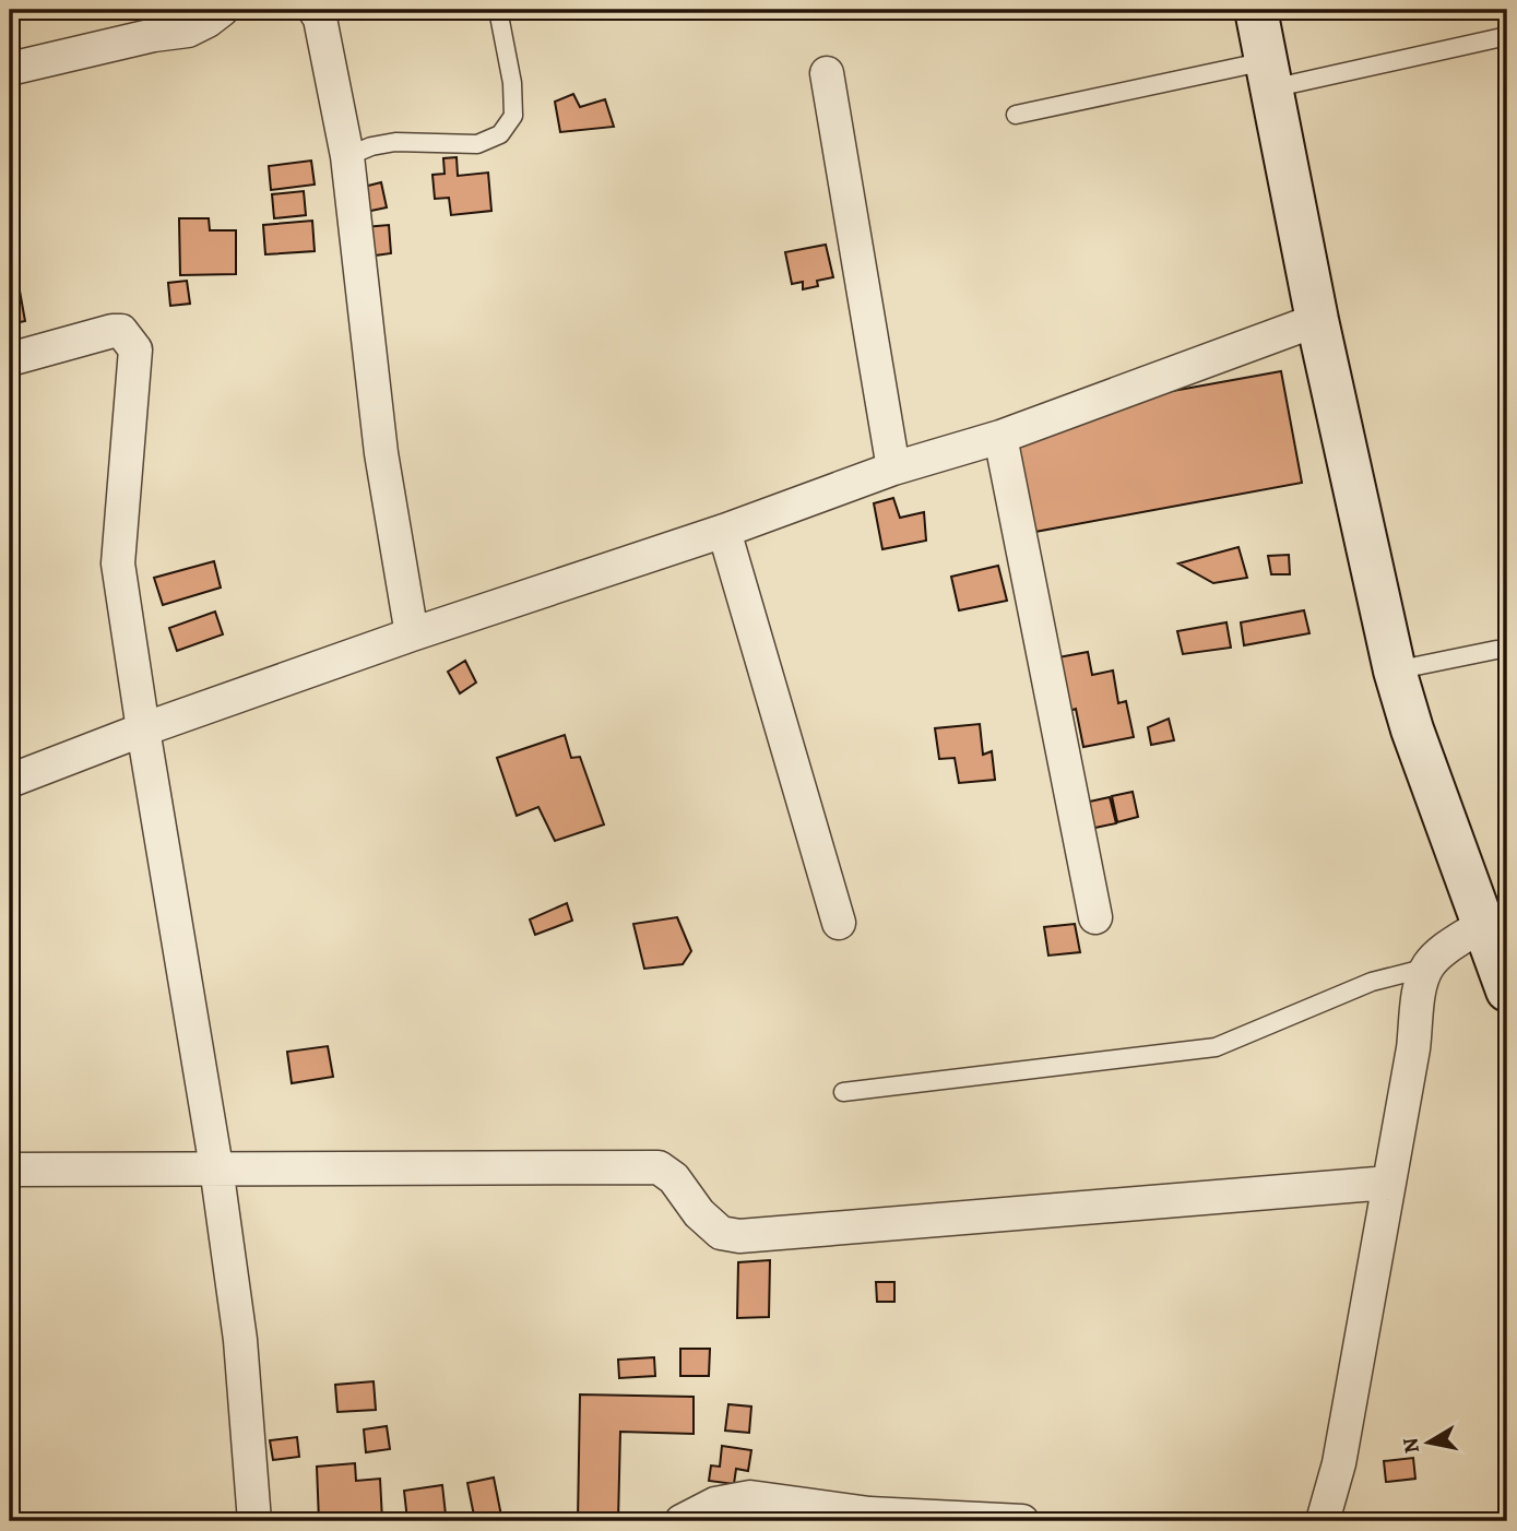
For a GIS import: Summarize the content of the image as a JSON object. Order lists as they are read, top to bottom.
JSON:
{
  "north": "left"
}
